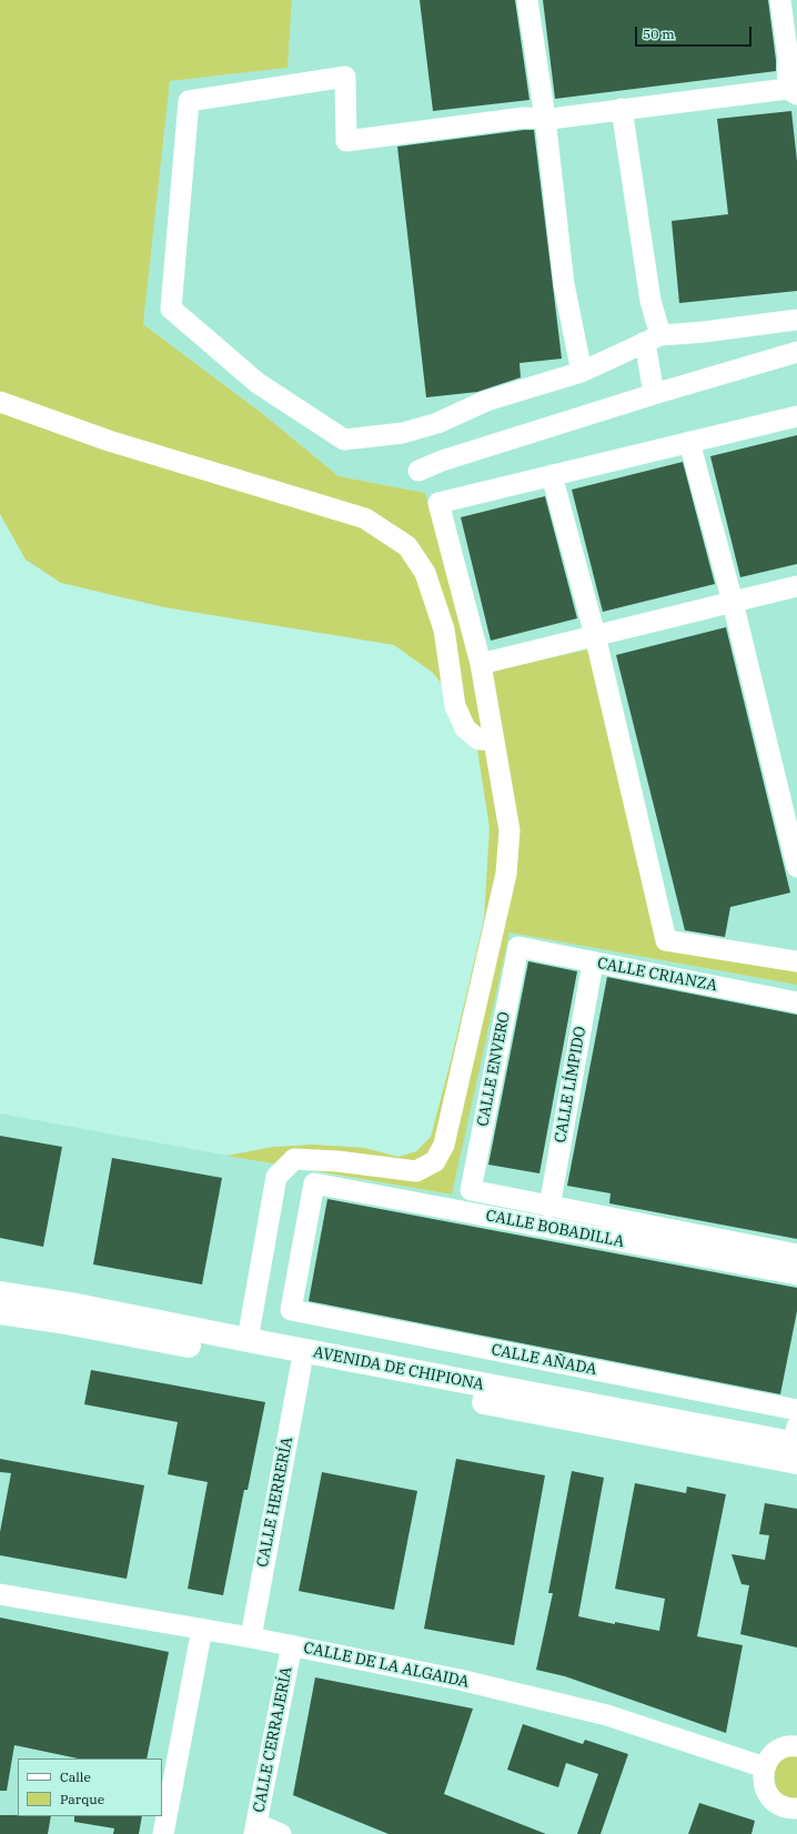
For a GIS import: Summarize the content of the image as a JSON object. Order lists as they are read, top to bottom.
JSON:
{
  "streets": {
    "main road": ["AVENIDA DE CHIPIONA"],
    "street": [
      "CALLE CRIANZA",
      "CALLE ENVERO",
      "CALLE LÍMPIDO",
      "CALLE BOBADILLA",
      "CALLE AÑADA",
      "CALLE HERRERÍA",
      "CALLE DE LA ALGAIDA",
      "CALLE CERRAJERÍA"
    ]
  },
  "crossings": [
    ["CALLE CRIANZA", "CALLE ENVERO"],
    ["CALLE CRIANZA", "CALLE LÍMPIDO"],
    ["CALLE ENVERO", "CALLE BOBADILLA"],
    ["CALLE LÍMPIDO", "CALLE BOBADILLA"],
    ["CALLE BOBADILLA", "CALLE AÑADA"],
    ["AVENIDA DE CHIPIONA", "CALLE HERRERÍA"],
    ["CALLE HERRERÍA", "CALLE DE LA ALGAIDA"],
    ["CALLE DE LA ALGAIDA", "CALLE CERRAJERÍA"]
  ],
  "legend": ["Calle", "Parque"],
  "scale_bar": "50 m"
}
